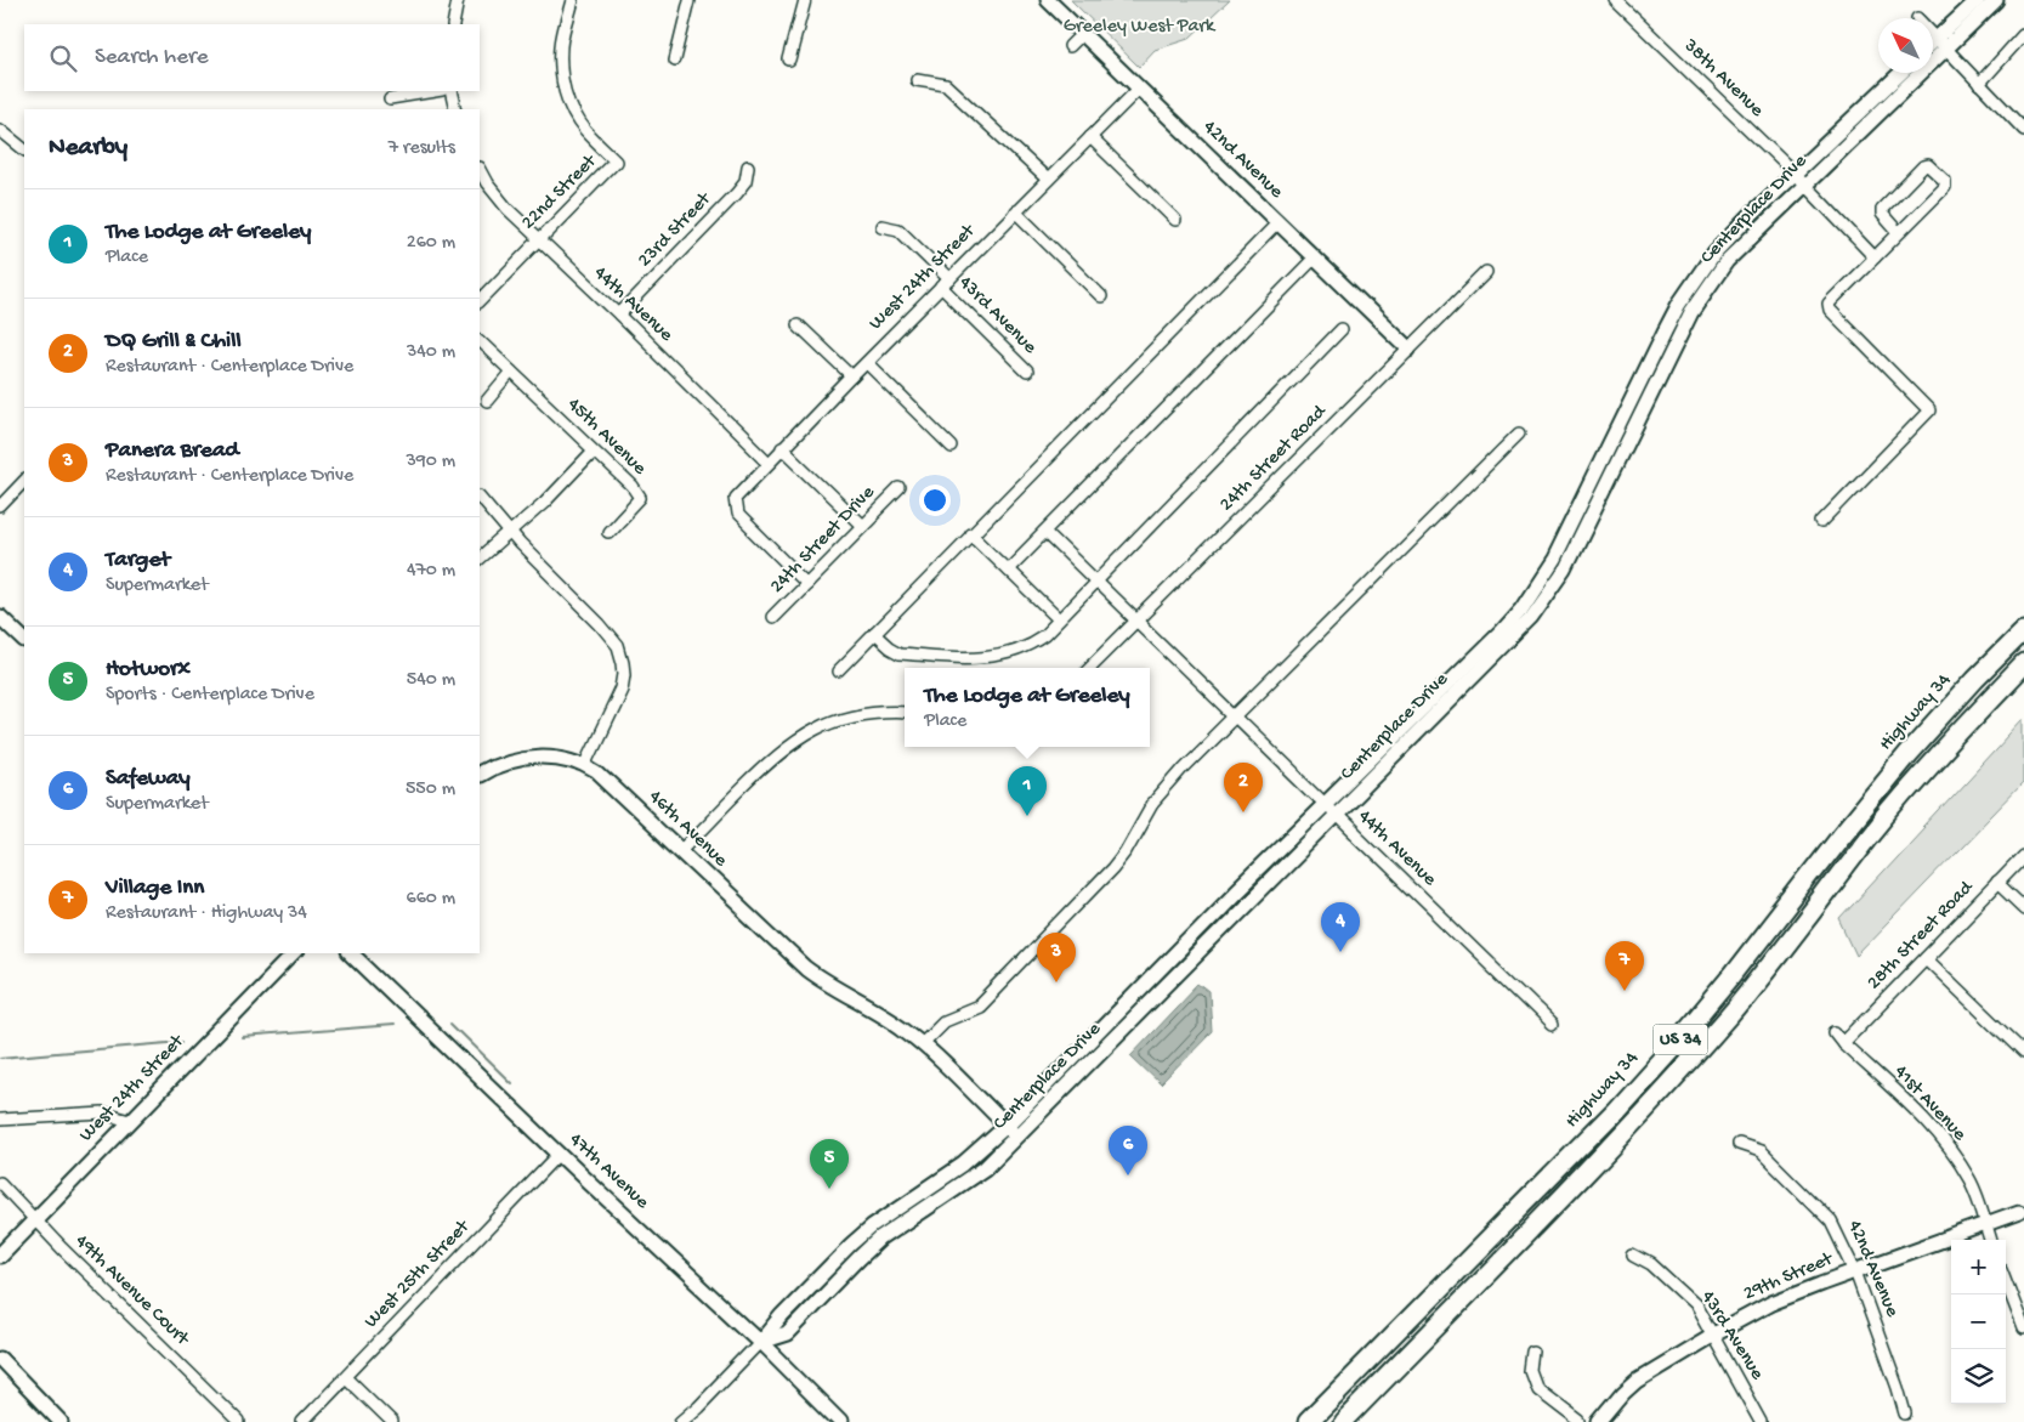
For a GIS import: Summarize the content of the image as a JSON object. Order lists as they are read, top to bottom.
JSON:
{
  "streets": {
    "highway": ["Highway 34", "US 34"],
    "street": [
      "38th Avenue",
      "42nd Avenue",
      "22nd Street",
      "Centerplace Drive",
      "23rd Street",
      "West 24th Street",
      "44th Avenue",
      "43rd Avenue",
      "45th Avenue",
      "24th Street Road",
      "24th Street Drive",
      "46th Avenue",
      "28th Street Road",
      "41st Avenue",
      "47th Avenue",
      "West 25th Street",
      "29th Street",
      "49th Avenue Court"
    ]
  },
  "crossings": [
    ["38th Avenue", "Centerplace Drive"],
    ["42nd Avenue", "West 24th Street"],
    ["42nd Avenue", "24th Street Road"],
    ["42nd Avenue", "29th Street"],
    ["22nd Street", "44th Avenue"],
    ["Centerplace Drive", "44th Avenue"],
    ["Centerplace Drive", "46th Avenue"],
    ["Centerplace Drive", "47th Avenue"],
    ["23rd Street", "44th Avenue"],
    ["West 24th Street", "44th Avenue"],
    ["West 24th Street", "43rd Avenue"],
    ["West 24th Street", "24th Street Drive"],
    ["West 24th Street", "49th Avenue Court"],
    ["44th Avenue", "24th Street Road"],
    ["43rd Avenue", "29th Street"],
    ["28th Street Road", "41st Avenue"],
    ["41st Avenue", "29th Street"],
    ["47th Avenue", "West 25th Street"]
  ],
  "parks": ["Greeley West Park"],
  "north": "top left",
  "page": {
    "search": "Search here",
    "heading": ["Nearby", "7 results"],
    "list": [
      {
        "mark": "1",
        "name": "The Lodge at Greeley",
        "note": "Place",
        "value": "260 m"
      },
      {
        "mark": "2",
        "name": "DQ Grill & Chill",
        "note": "Restaurant · Centerplace Drive",
        "value": "340 m"
      },
      {
        "mark": "3",
        "name": "Panera Bread",
        "note": "Restaurant · Centerplace Drive",
        "value": "390 m"
      },
      {
        "mark": "4",
        "name": "Target",
        "note": "Supermarket",
        "value": "470 m"
      },
      {
        "mark": "5",
        "name": "Hotworx",
        "note": "Sports · Centerplace Drive",
        "value": "540 m"
      },
      {
        "mark": "6",
        "name": "Safeway",
        "note": "Supermarket",
        "value": "550 m"
      },
      {
        "mark": "7",
        "name": "Village Inn",
        "note": "Restaurant · Highway 34",
        "value": "660 m"
      }
    ],
    "popup": ["The Lodge at Greeley", "Place"],
    "pins": [
      "2",
      "1",
      "4",
      "3",
      "7",
      "6",
      "5"
    ],
    "map_buttons": ["+", "−"]
  }
}
